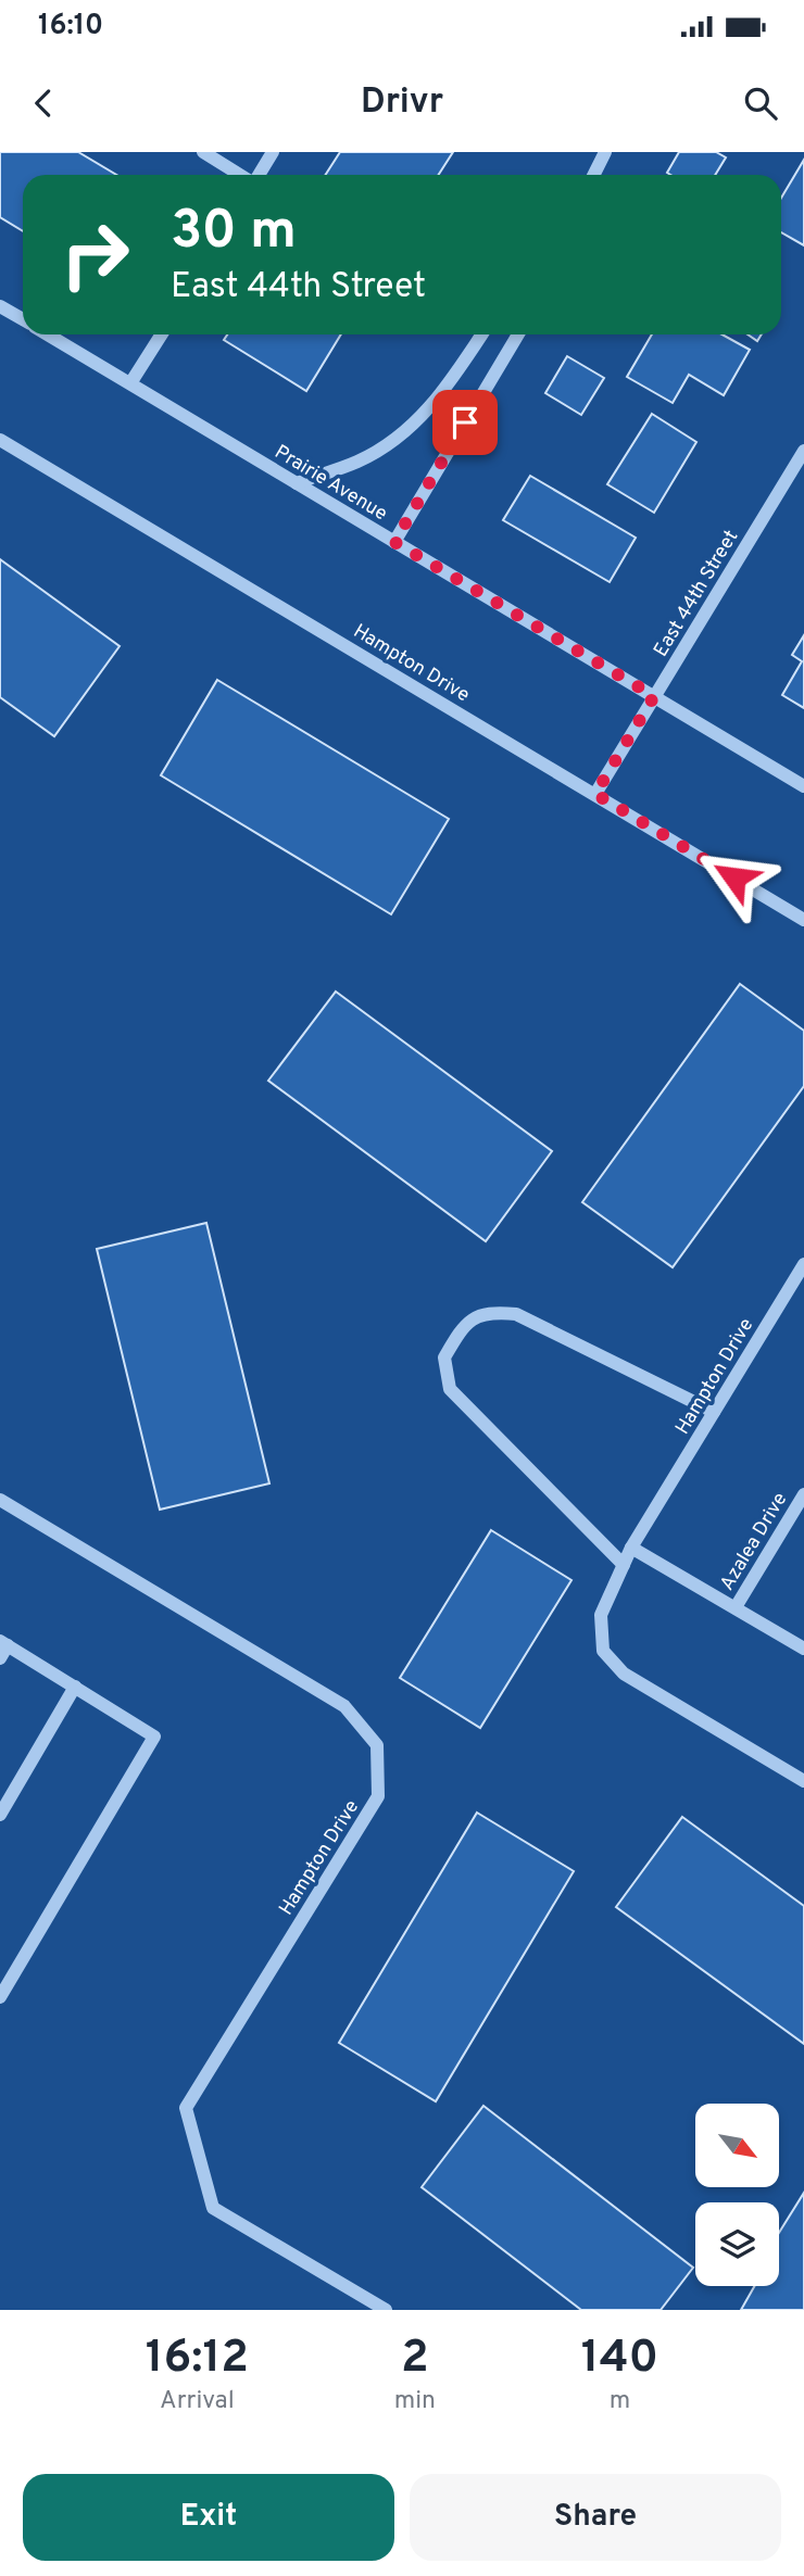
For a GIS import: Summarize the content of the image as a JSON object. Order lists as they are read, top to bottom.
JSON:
{
  "streets": {
    "street": [
      "Prairie Avenue",
      "East 44th Street",
      "Hampton Drive",
      "Azalea Drive"
    ]
  },
  "crossings": [
    ["Prairie Avenue", "East 44th Street"],
    ["East 44th Street", "Hampton Drive"]
  ],
  "north": "bottom right",
  "page": {
    "status": "16:10",
    "header": "Drivr",
    "turn": ["30 m", "East 44th Street"],
    "eta": [
      "16:12",
      "Arrival",
      "2",
      "min",
      "140",
      "m"
    ],
    "buttons": ["Exit", "Share"]
  }
}
